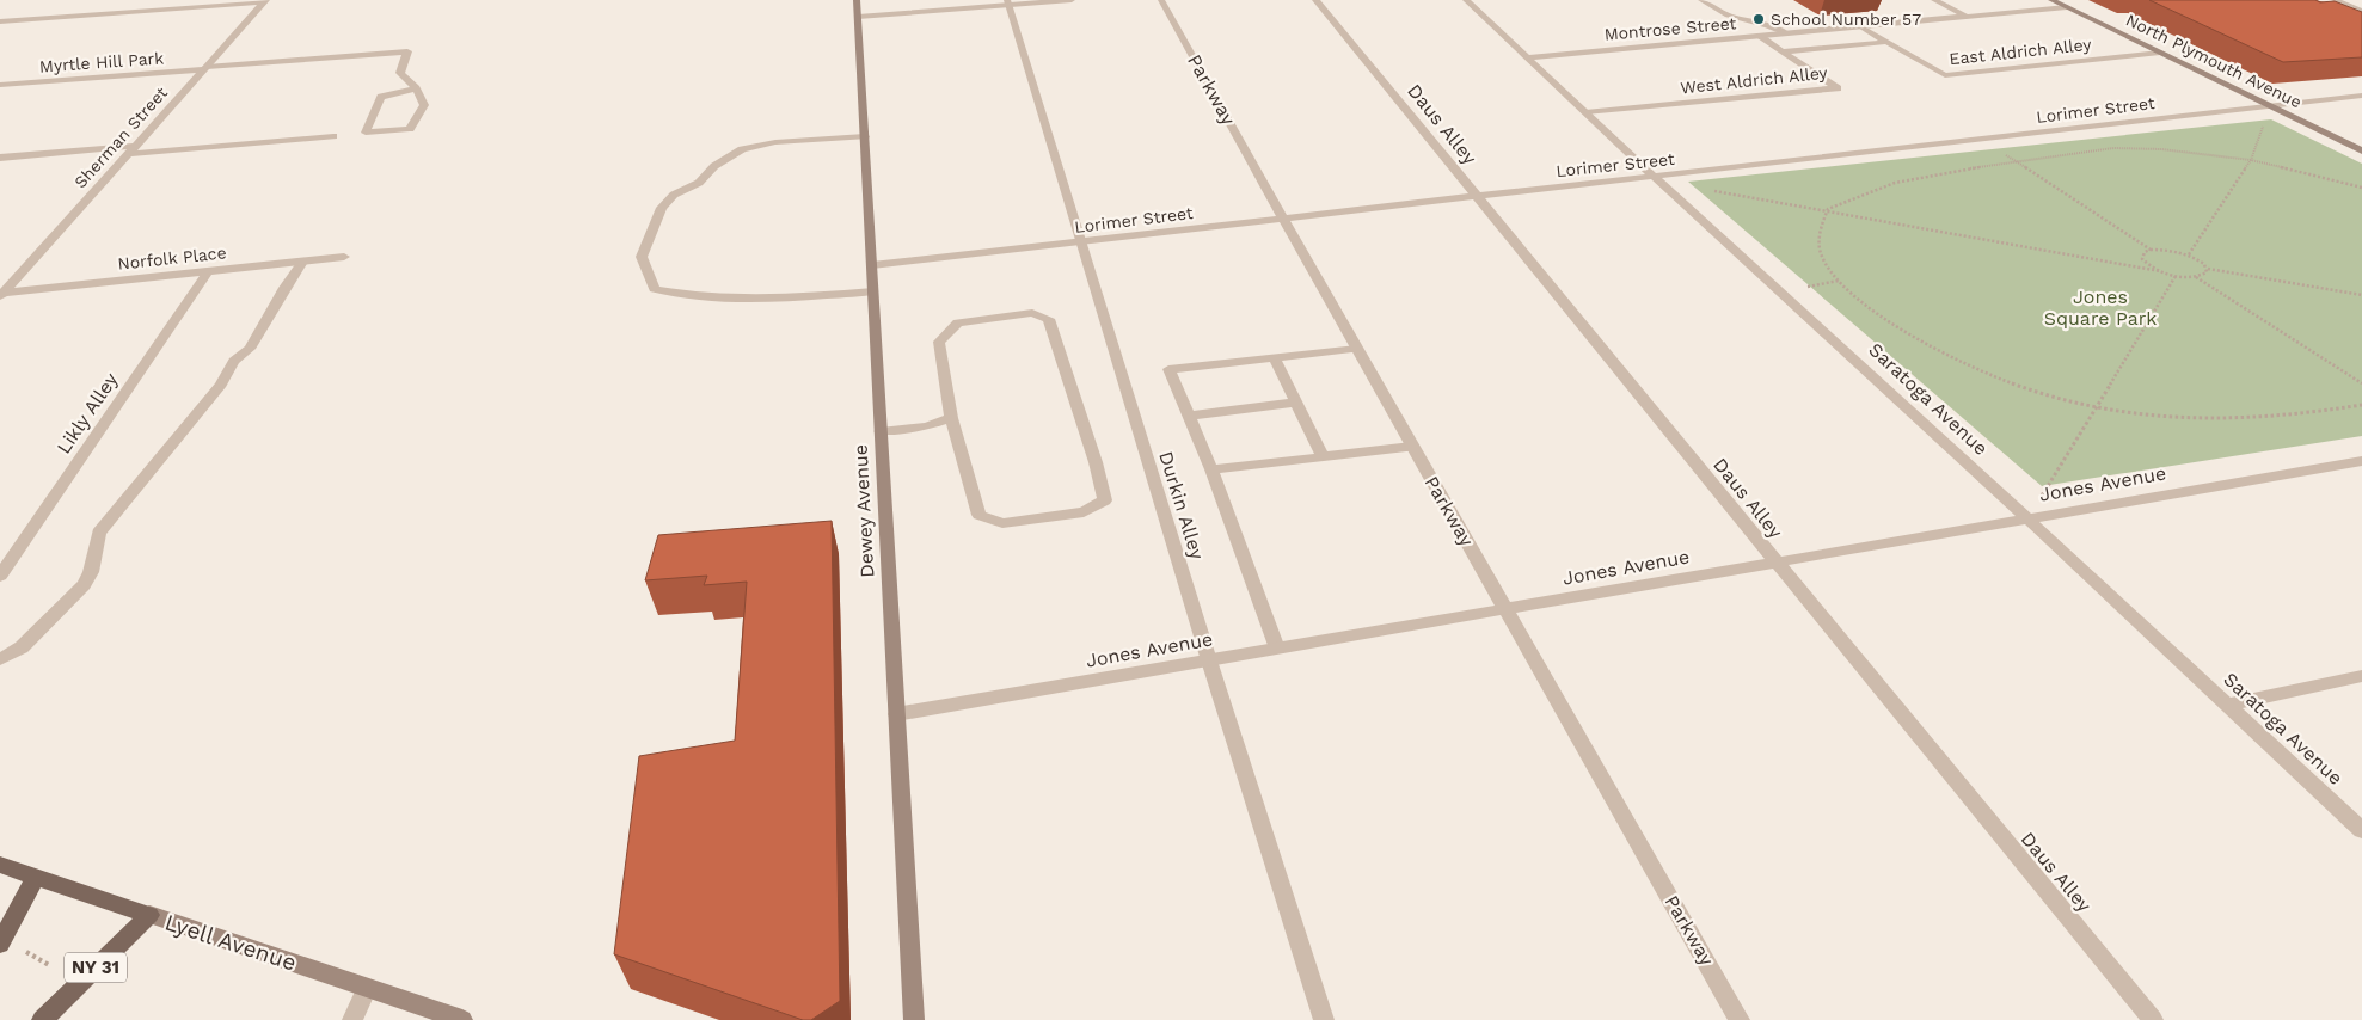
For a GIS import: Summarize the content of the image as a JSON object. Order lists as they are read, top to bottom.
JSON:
{
  "streets": {
    "main road": ["Lyell Avenue", "NY 31"],
    "street": [
      "Montrose Street",
      "East Aldrich Alley",
      "North Plymouth Avenue",
      "Myrtle Hill Park",
      "West Aldrich Alley",
      "Parkway",
      "Lorimer Street",
      "Daus Alley",
      "Sherman Street",
      "Norfolk Place",
      "Saratoga Avenue",
      "Likly Alley",
      "Jones Avenue",
      "Durkin Alley",
      "Dewey Avenue"
    ]
  },
  "crossings": [
    ["Montrose Street", "East Aldrich Alley"],
    ["Montrose Street", "North Plymouth Avenue"],
    ["Montrose Street", "West Aldrich Alley"],
    ["Montrose Street", "Saratoga Avenue"],
    ["East Aldrich Alley", "North Plymouth Avenue"],
    ["North Plymouth Avenue", "Lorimer Street"],
    ["Myrtle Hill Park", "Sherman Street"],
    ["West Aldrich Alley", "Saratoga Avenue"],
    ["Parkway", "Lorimer Street"],
    ["Parkway", "Jones Avenue"],
    ["Lorimer Street", "Daus Alley"],
    ["Lorimer Street", "Saratoga Avenue"],
    ["Lorimer Street", "Durkin Alley"],
    ["Lorimer Street", "Dewey Avenue"],
    ["Daus Alley", "Jones Avenue"],
    ["Sherman Street", "Norfolk Place"],
    ["Norfolk Place", "Likly Alley"],
    ["Saratoga Avenue", "Jones Avenue"],
    ["Jones Avenue", "Durkin Alley"],
    ["Jones Avenue", "Dewey Avenue"],
    ["Lyell Avenue", "NY 31"]
  ],
  "parks": ["Jones Square Park"],
  "places": ["School Number 57"]
}
